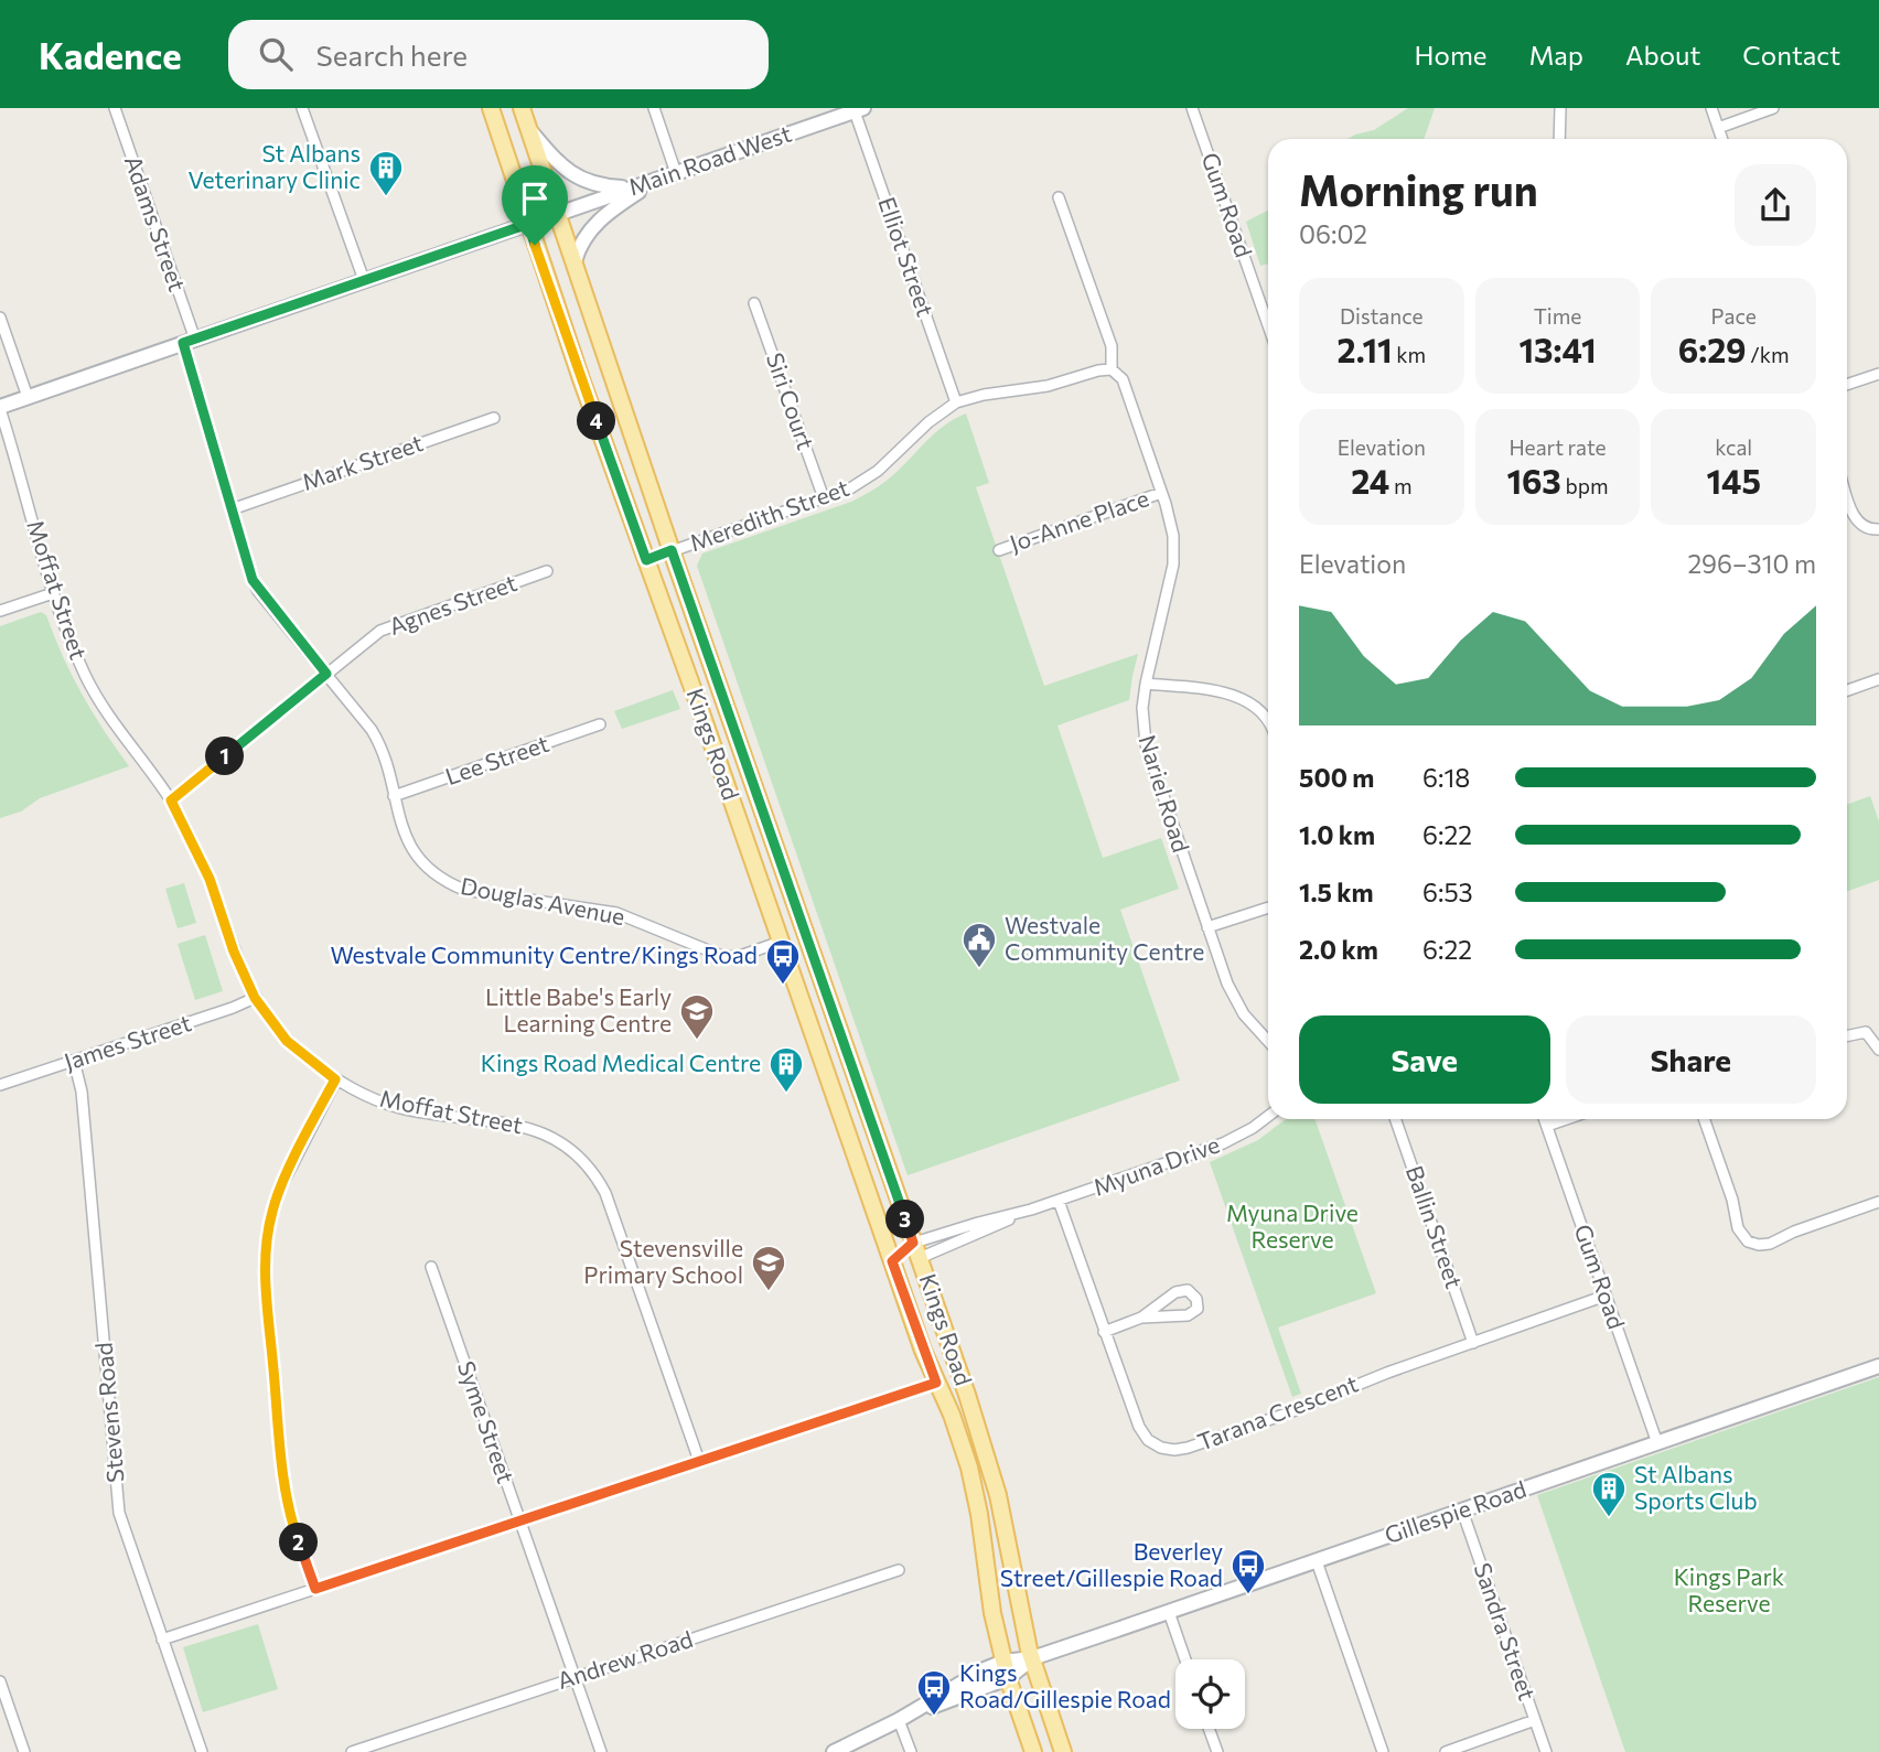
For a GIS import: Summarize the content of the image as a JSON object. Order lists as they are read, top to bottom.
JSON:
{
  "streets": {
    "main road": ["Kings Road"],
    "street": [
      "Main Road West",
      "Gum Road",
      "Adams Street",
      "Elliot Street",
      "Siri Court",
      "Mark Street",
      "Meredith Street",
      "Jo-Anne Place",
      "Moffat Street",
      "Agnes Street",
      "Lee Street",
      "Nariel Road",
      "Douglas Avenue",
      "James Street",
      "Myuna Drive",
      "Ballin Street",
      "Stevens Road",
      "Tarana Crescent",
      "Syme Street",
      "Gillespie Road",
      "Sandra Street",
      "Andrew Road"
    ]
  },
  "crossings": [
    ["Main Road West", "Elliot Street"],
    ["Main Road West", "Kings Road"],
    ["Gum Road", "Tarana Crescent"],
    ["Gum Road", "Gillespie Road"],
    ["Adams Street", "Douglas Avenue"],
    ["Elliot Street", "Meredith Street"],
    ["Siri Court", "Meredith Street"],
    ["Mark Street", "Douglas Avenue"],
    ["Meredith Street", "Kings Road"],
    ["Meredith Street", "Nariel Road"],
    ["Jo-Anne Place", "Nariel Road"],
    ["Moffat Street", "Agnes Street"],
    ["Moffat Street", "James Street"],
    ["Agnes Street", "Douglas Avenue"],
    ["Kings Road", "Douglas Avenue"],
    ["Kings Road", "Myuna Drive"],
    ["Kings Road", "Gillespie Road"],
    ["Lee Street", "Douglas Avenue"],
    ["James Street", "Stevens Road"],
    ["Myuna Drive", "Tarana Crescent"],
    ["Ballin Street", "Tarana Crescent"],
    ["Syme Street", "Andrew Road"],
    ["Gillespie Road", "Sandra Street"]
  ],
  "parks": ["Myuna Drive Reserve", "Kings Park Reserve"],
  "places": {
    "building": ["St Albans Veterinary Clinic", "Kings Road Medical Centre", "St Albans Sports Club"],
    "public building": ["Westvale Community Centre"],
    "bus stop": ["Westvale Community Centre/Kings Road", "Beverley Street/Gillespie Road", "Kings Road/Gillespie Road"],
    "school or university": ["Little Babe's Early Learning Centre", "Stevensville Primary School"]
  },
  "page": {
    "header": "Kadence",
    "search": "Search here",
    "nav": [
      "Home",
      "Map",
      "About",
      "Contact"
    ],
    "heading": ["Morning run", "06:02"],
    "stats": [
      ["Distance", "2.11 km"],
      ["Time", "13:41"],
      ["Pace", "6:29 /km"],
      ["Elevation", "24 m"],
      ["Heart rate", "163 bpm"],
      ["kcal", "145"]
    ],
    "pins": [
      "4",
      "1",
      "3",
      "2"
    ],
    "chart": ["Elevation", "296–310 m"],
    "list": [
      {
        "name": "500 m",
        "note": "6:18"
      },
      {
        "name": "1.0 km",
        "note": "6:22"
      },
      {
        "name": "1.5 km",
        "note": "6:53"
      },
      {
        "name": "2.0 km",
        "note": "6:22"
      }
    ],
    "buttons": ["Save", "Share"]
  }
}
